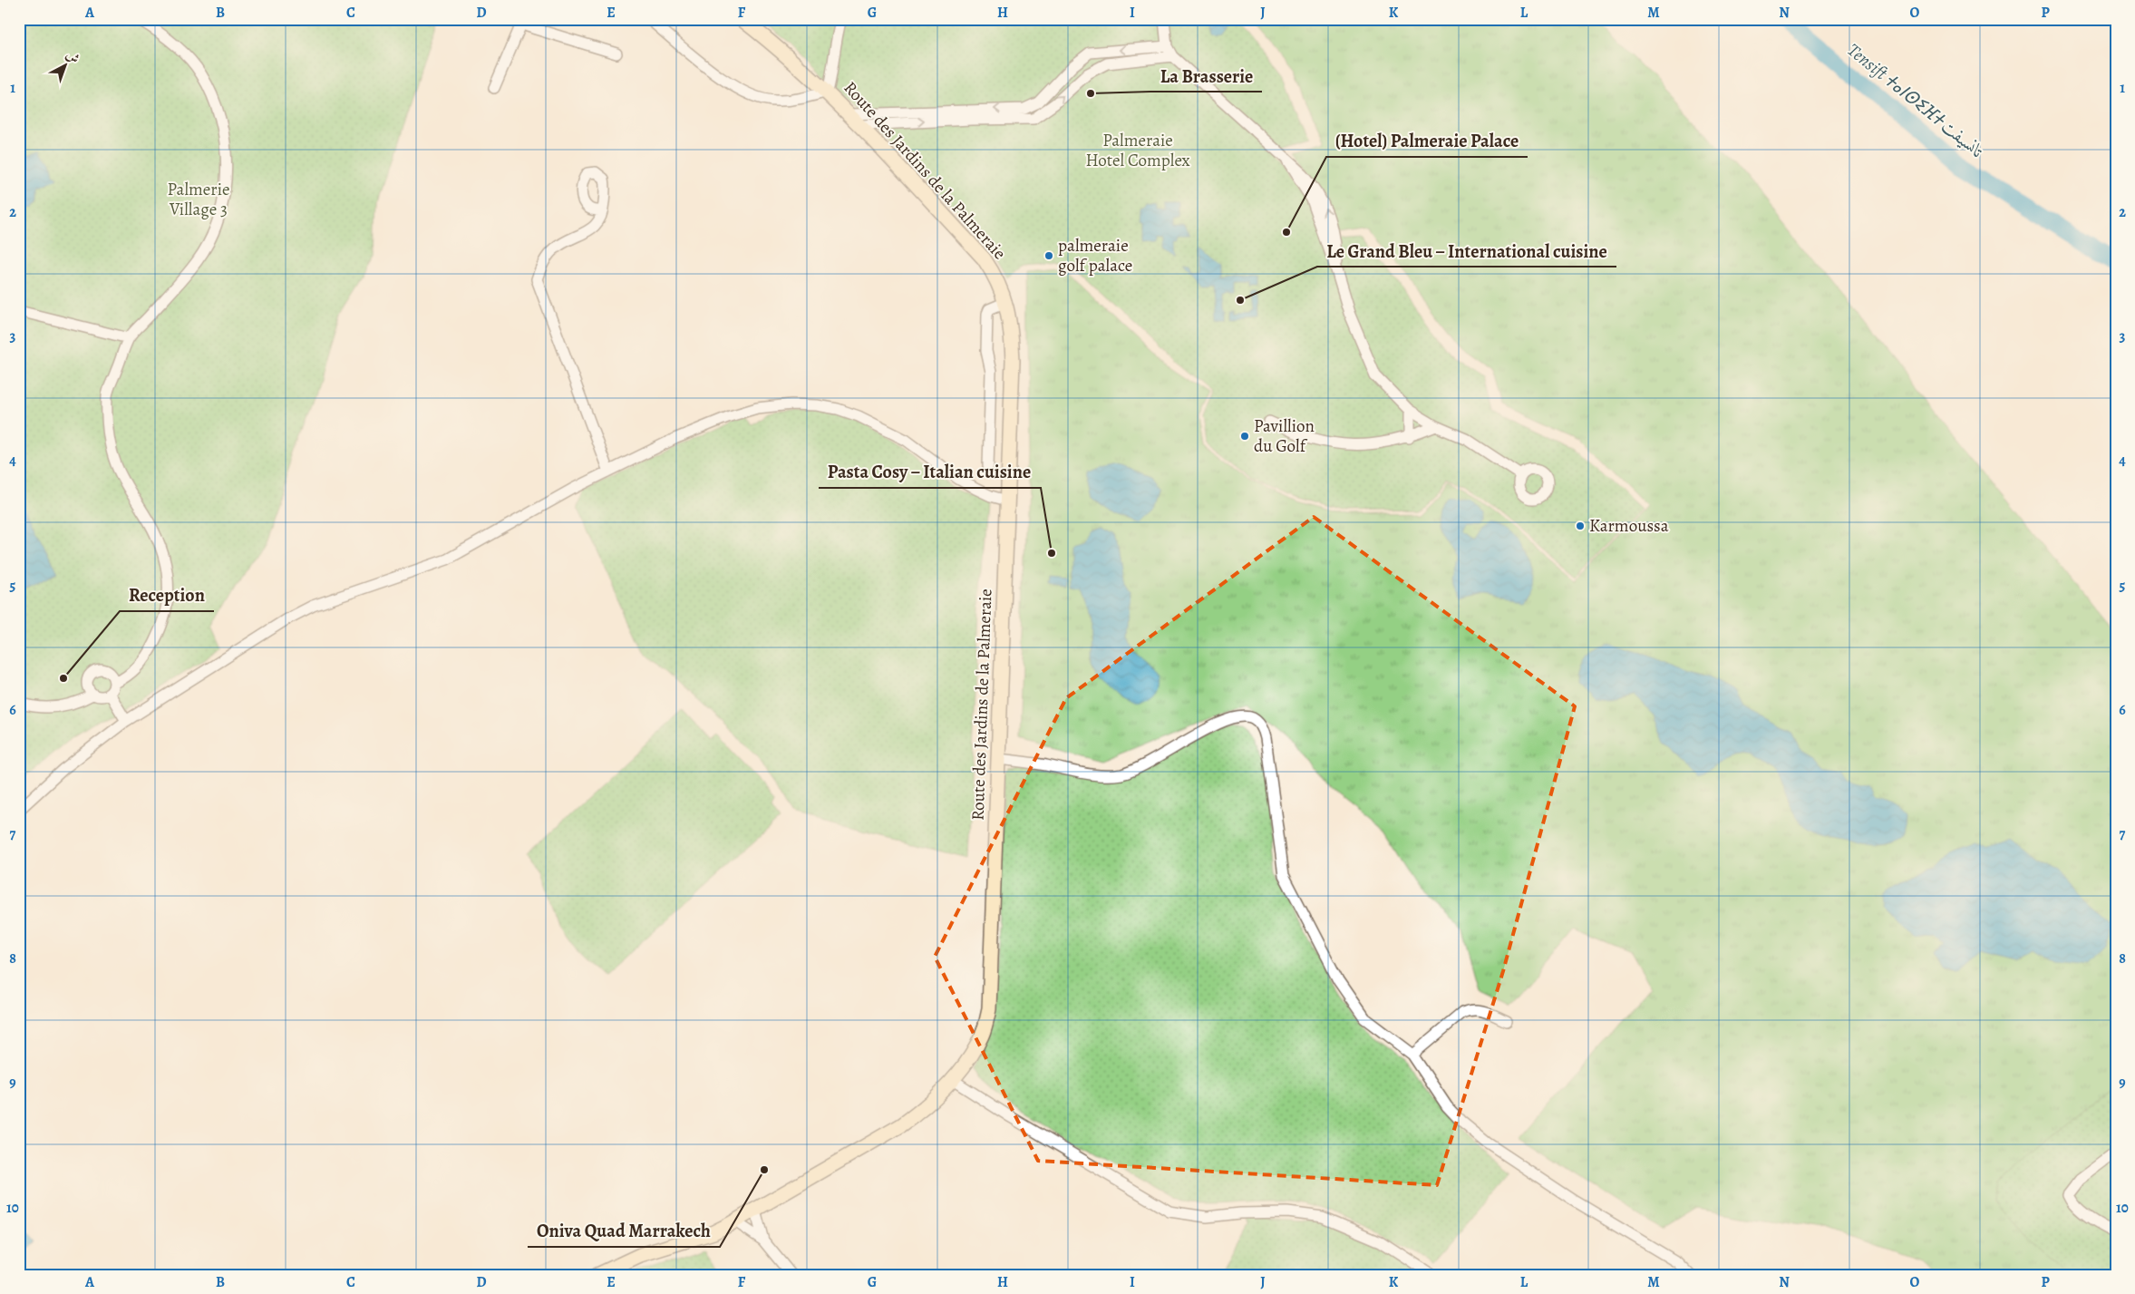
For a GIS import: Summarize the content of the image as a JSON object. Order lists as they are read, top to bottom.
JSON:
{
  "streets": {
    "street": ["Route des Jardins de la Palmeraie"]
  },
  "water": ["Tensift ⵜⴰⵏⵙⵉⴼⵜ تانسيفت"],
  "parks": ["Palmeraie Hotel Complex", "Palmerie Village 3"],
  "places": [
    "La Brasserie",
    "(Hotel) Palmeraie Palace",
    "palmeraie golf palace",
    "Le Grand Bleu – International cuisine",
    "Pavillion du Golf",
    "Karmoussa",
    "Pasta Cosy – Italian cuisine",
    "Reception",
    "Oniva Quad Marrakech"
  ],
  "north": "top right",
  "grid": {
    "columns": [
      "A",
      "B",
      "C",
      "D",
      "E",
      "F",
      "G",
      "H",
      "I",
      "J",
      "K",
      "L",
      "M",
      "N",
      "O",
      "P"
    ],
    "rows": [
      "1",
      "2",
      "3",
      "4",
      "5",
      "6",
      "7",
      "8",
      "9",
      "10"
    ]
  }
}
